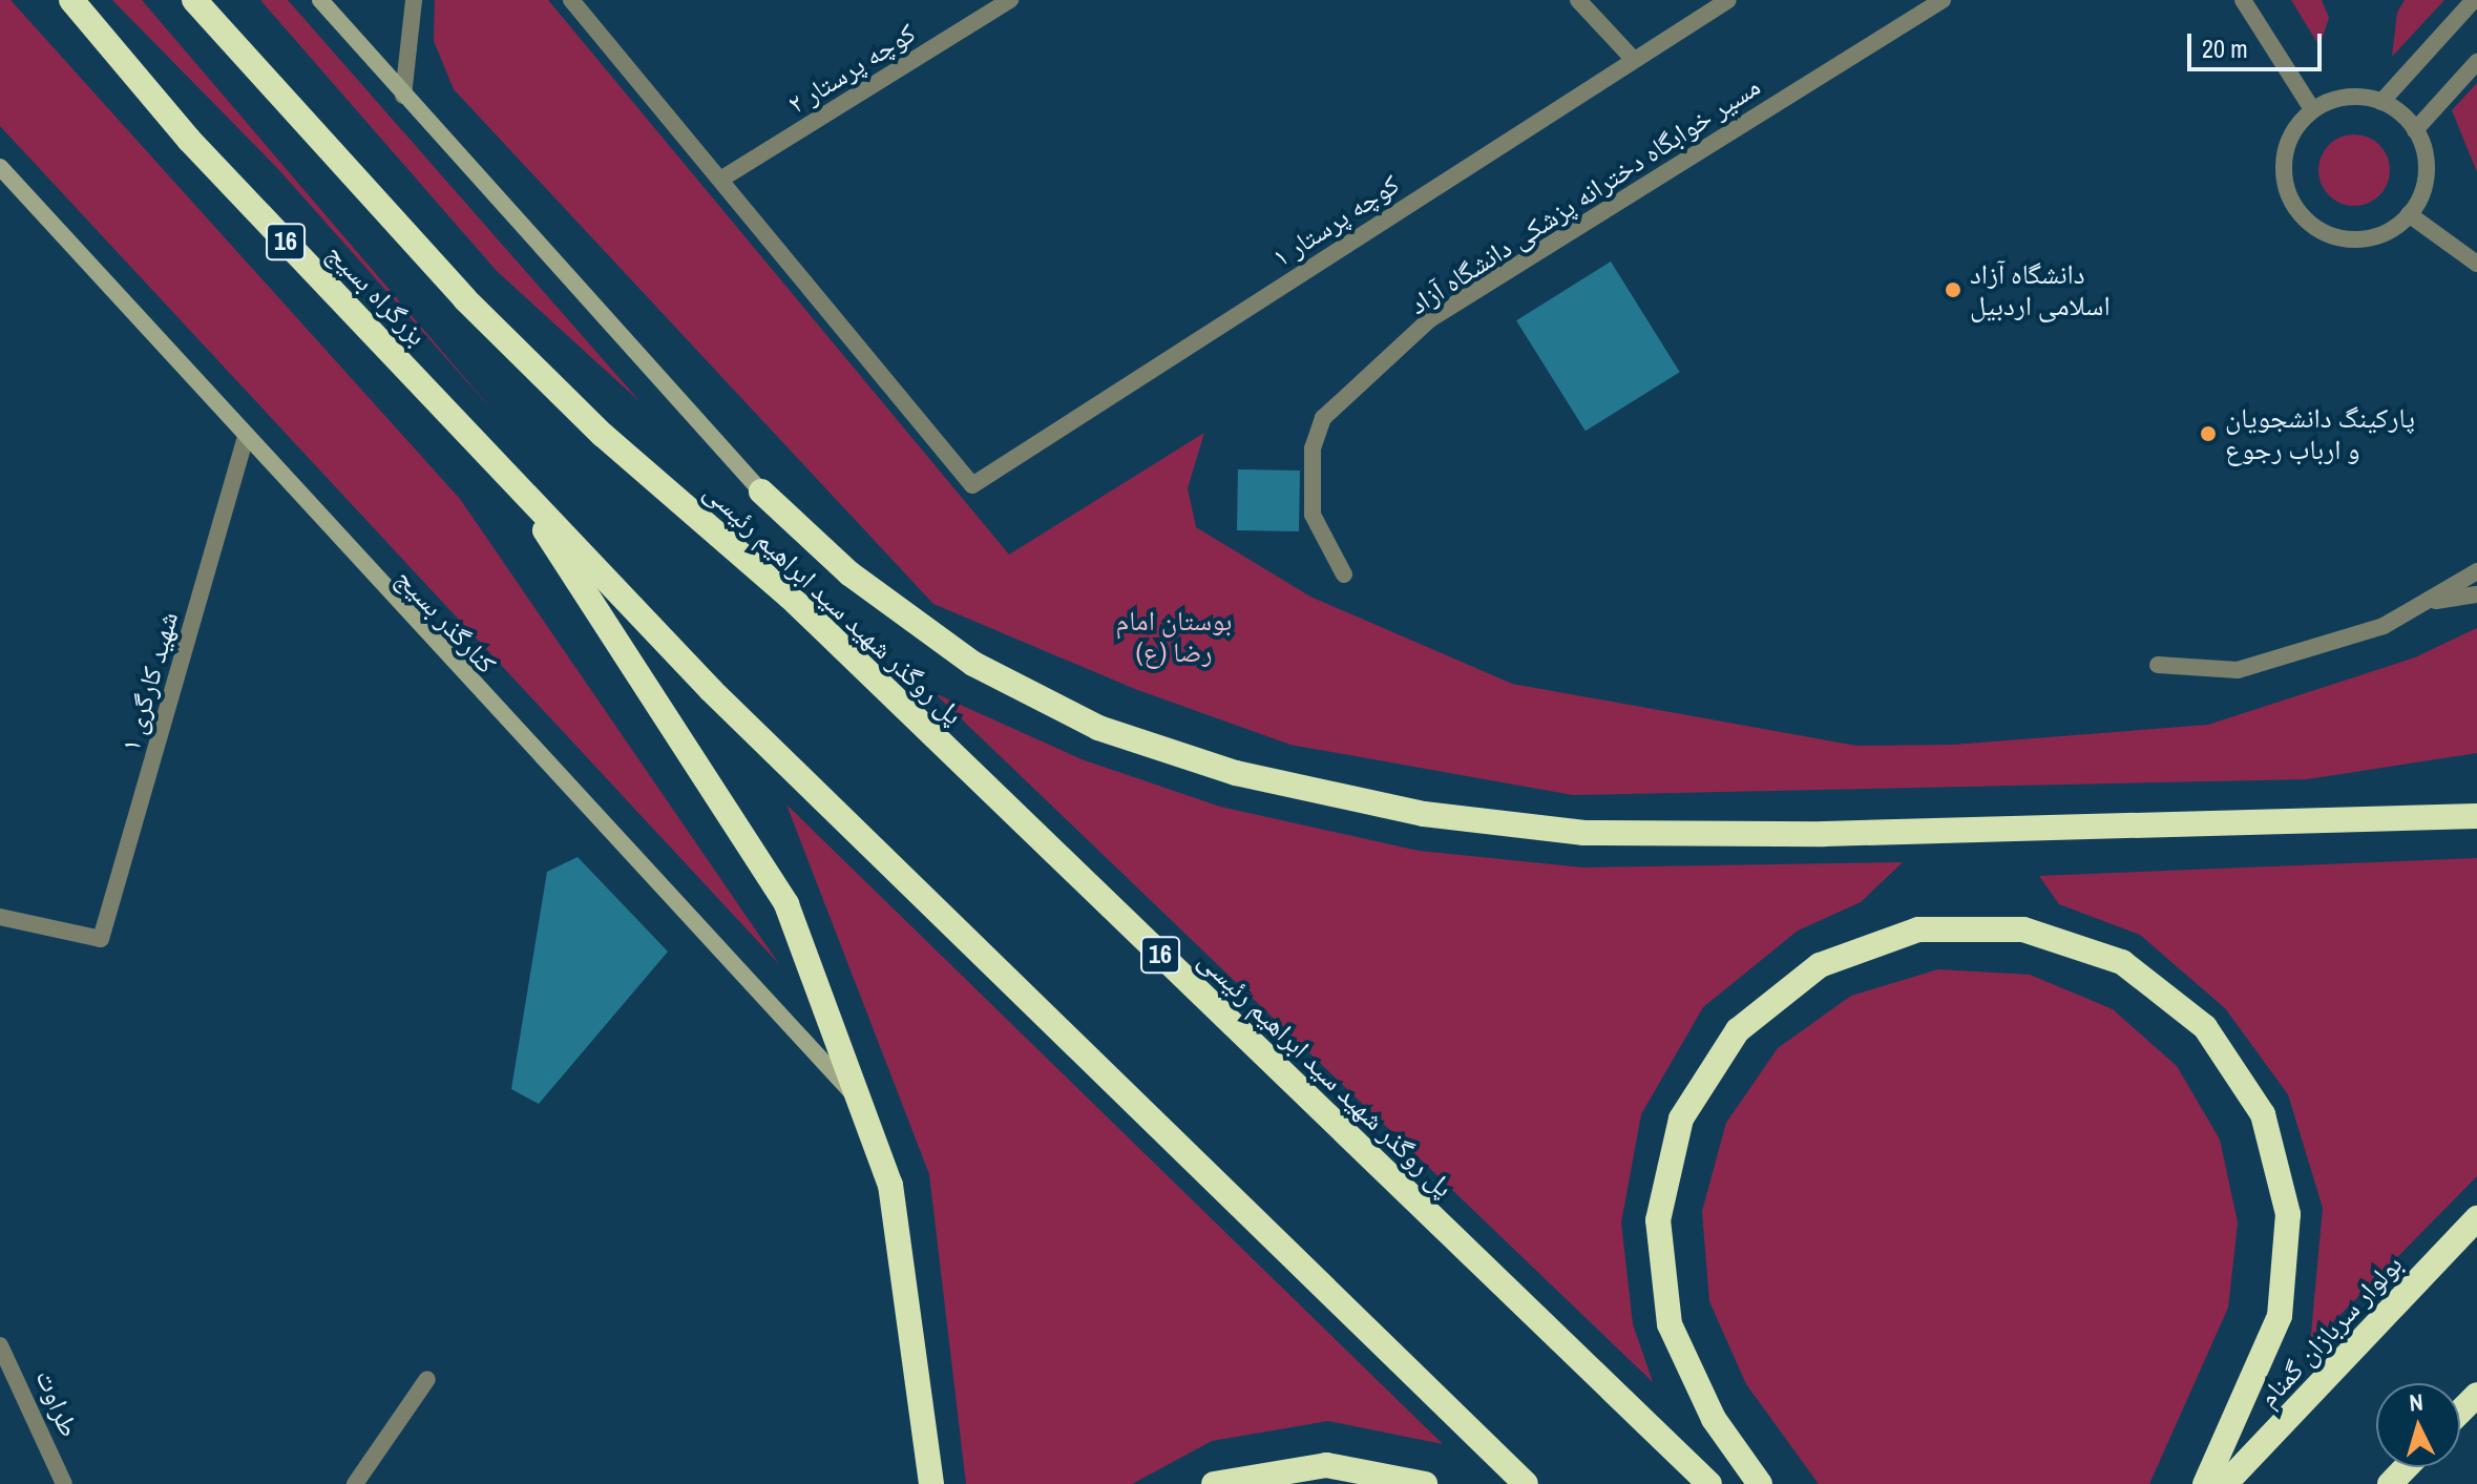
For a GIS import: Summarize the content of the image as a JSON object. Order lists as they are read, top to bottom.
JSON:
{
  "streets": {
    "highway": [
      "16",
      "بزرگراه بسیج",
      "پل روگذر شهید سید ابراهیم رئیسی",
      "بولوار سربازان گمنام"
    ],
    "main road": ["کنارگذر بسیج"],
    "street": [
      "کوچه پرستار ۲",
      "مسیر خوابگاه دخترانه پزشکی دانشگاه آزاد",
      "کوچه پرستار ۱",
      "شهید کارگری ۱",
      "طراوت"
    ]
  },
  "crossings": [
    ["کوچه پرستار ۲", "کوچه پرستار ۱"],
    ["کنارگذر بسیج", "شهید کارگری ۱"]
  ],
  "parks": ["بوستان امام رضا (ع)"],
  "places": ["دانشگاه آزاد اسلامی اردبیل", "پارکینگ دانشجویان و ارباب رجوع"],
  "scale_bar": "20 m",
  "north": "top"
}
